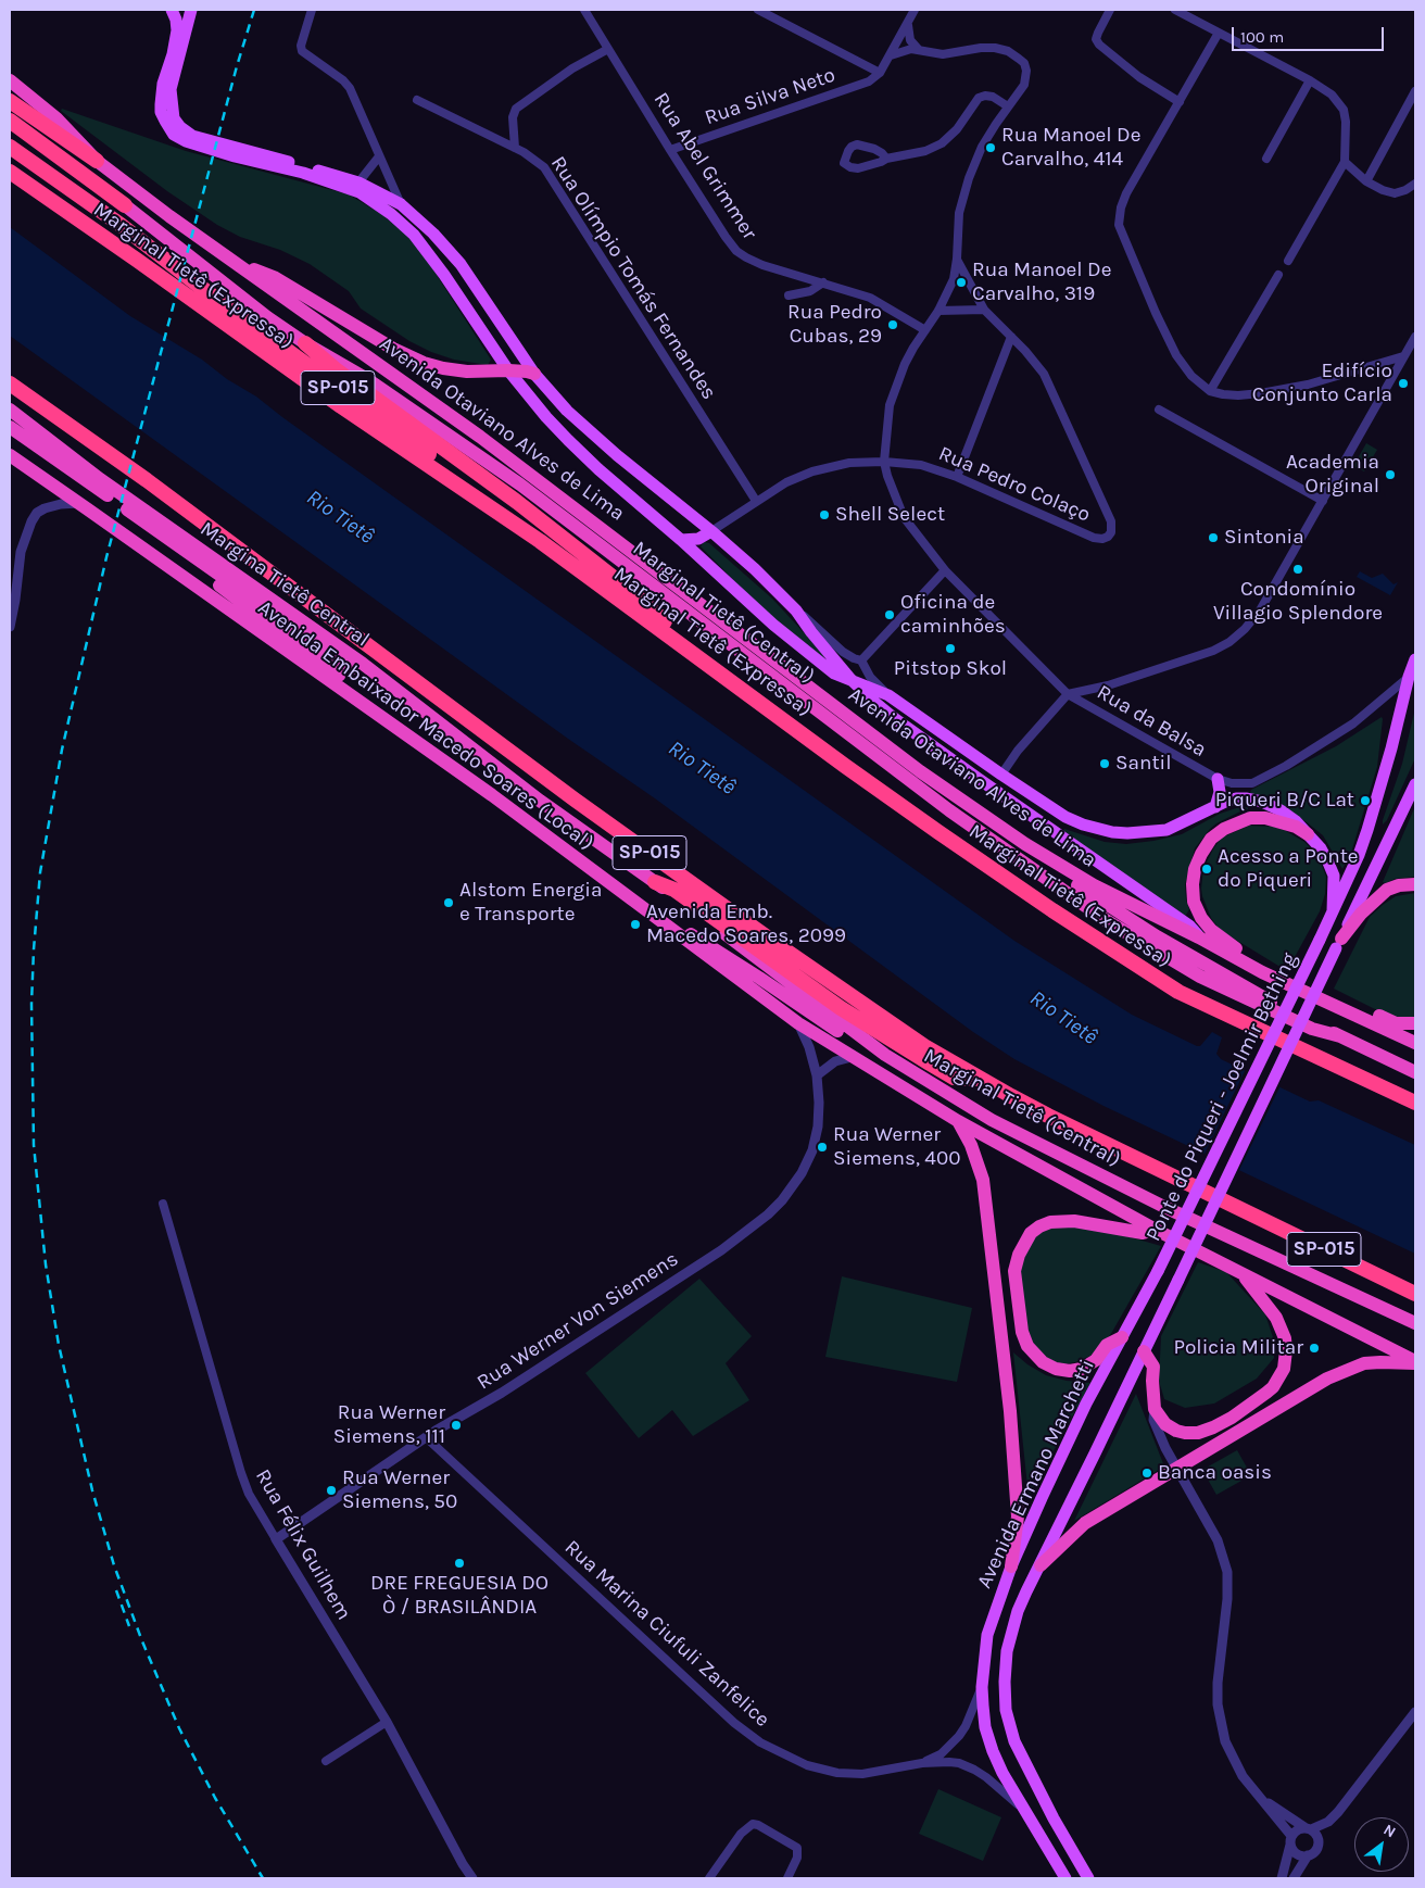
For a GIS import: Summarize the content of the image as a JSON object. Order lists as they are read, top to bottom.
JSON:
{
  "streets": {
    "highway": [
      "Marginal Tietê (Expressa)",
      "SP-015",
      "Avenida Otaviano Alves de Lima",
      "Margina Tietê Central",
      "Marginal Tietê (Central)",
      "Avenida Embaixador Macedo Soares (Local)"
    ],
    "main road": ["Ponte do Piqueri - Joelmir Bething", "Avenida Ermano Marchetti"],
    "street": [
      "Rua Silva Neto",
      "Rua Abel Grimmer",
      "Rua Olímpio Tomás Fernandes",
      "Rua Pedro Colaço",
      "Rua da Balsa",
      "Rua Werner Von Siemens",
      "Rua Félix Guilhem",
      "Rua Marina Ciufuli Zanfelice"
    ]
  },
  "crossings": [
    ["Rua Silva Neto", "Rua Abel Grimmer"],
    ["Marginal Tietê (Expressa)", "SP-015"],
    ["Rua Olímpio Tomás Fernandes", "Rua Pedro Colaço"],
    ["Avenida Otaviano Alves de Lima", "Ponte do Piqueri - Joelmir Bething"],
    ["Rua Pedro Colaço", "Rua da Balsa"],
    ["Margina Tietê Central", "Marginal Tietê (Central)"],
    ["Avenida Embaixador Macedo Soares (Local)", "Rua Werner Von Siemens"],
    ["Ponte do Piqueri - Joelmir Bething", "Avenida Ermano Marchetti"],
    ["Rua Werner Von Siemens", "Rua Félix Guilhem"],
    ["Rua Werner Von Siemens", "Rua Marina Ciufuli Zanfelice"],
    ["Avenida Ermano Marchetti", "Rua Marina Ciufuli Zanfelice"]
  ],
  "water": ["Rio Tietê"],
  "places": [
    "Rua Manoel De Carvalho, 414",
    "Rua Manoel De Carvalho, 319",
    "Rua Pedro Cubas, 29",
    "Edifício Conjunto Carla",
    "Academia Original",
    "Shell Select",
    "Sintonia",
    "Condomínio Villagio Splendore",
    "Oficina de caminhões",
    "Pitstop Skol",
    "Santil",
    "Piqueri B/C Lat",
    "Acesso a Ponte do Piqueri",
    "Alstom Energia e Transporte",
    "Avenida Emb. Macedo Soares, 2099",
    "Rua Werner Siemens, 400",
    "Policia Militar",
    "Rua Werner Siemens, 111",
    "Banca oasis",
    "Rua Werner Siemens, 50",
    "DRE FREGUESIA DO Ò / BRASILÂNDIA"
  ],
  "scale_bar": "100 m",
  "north": "top right"
}
